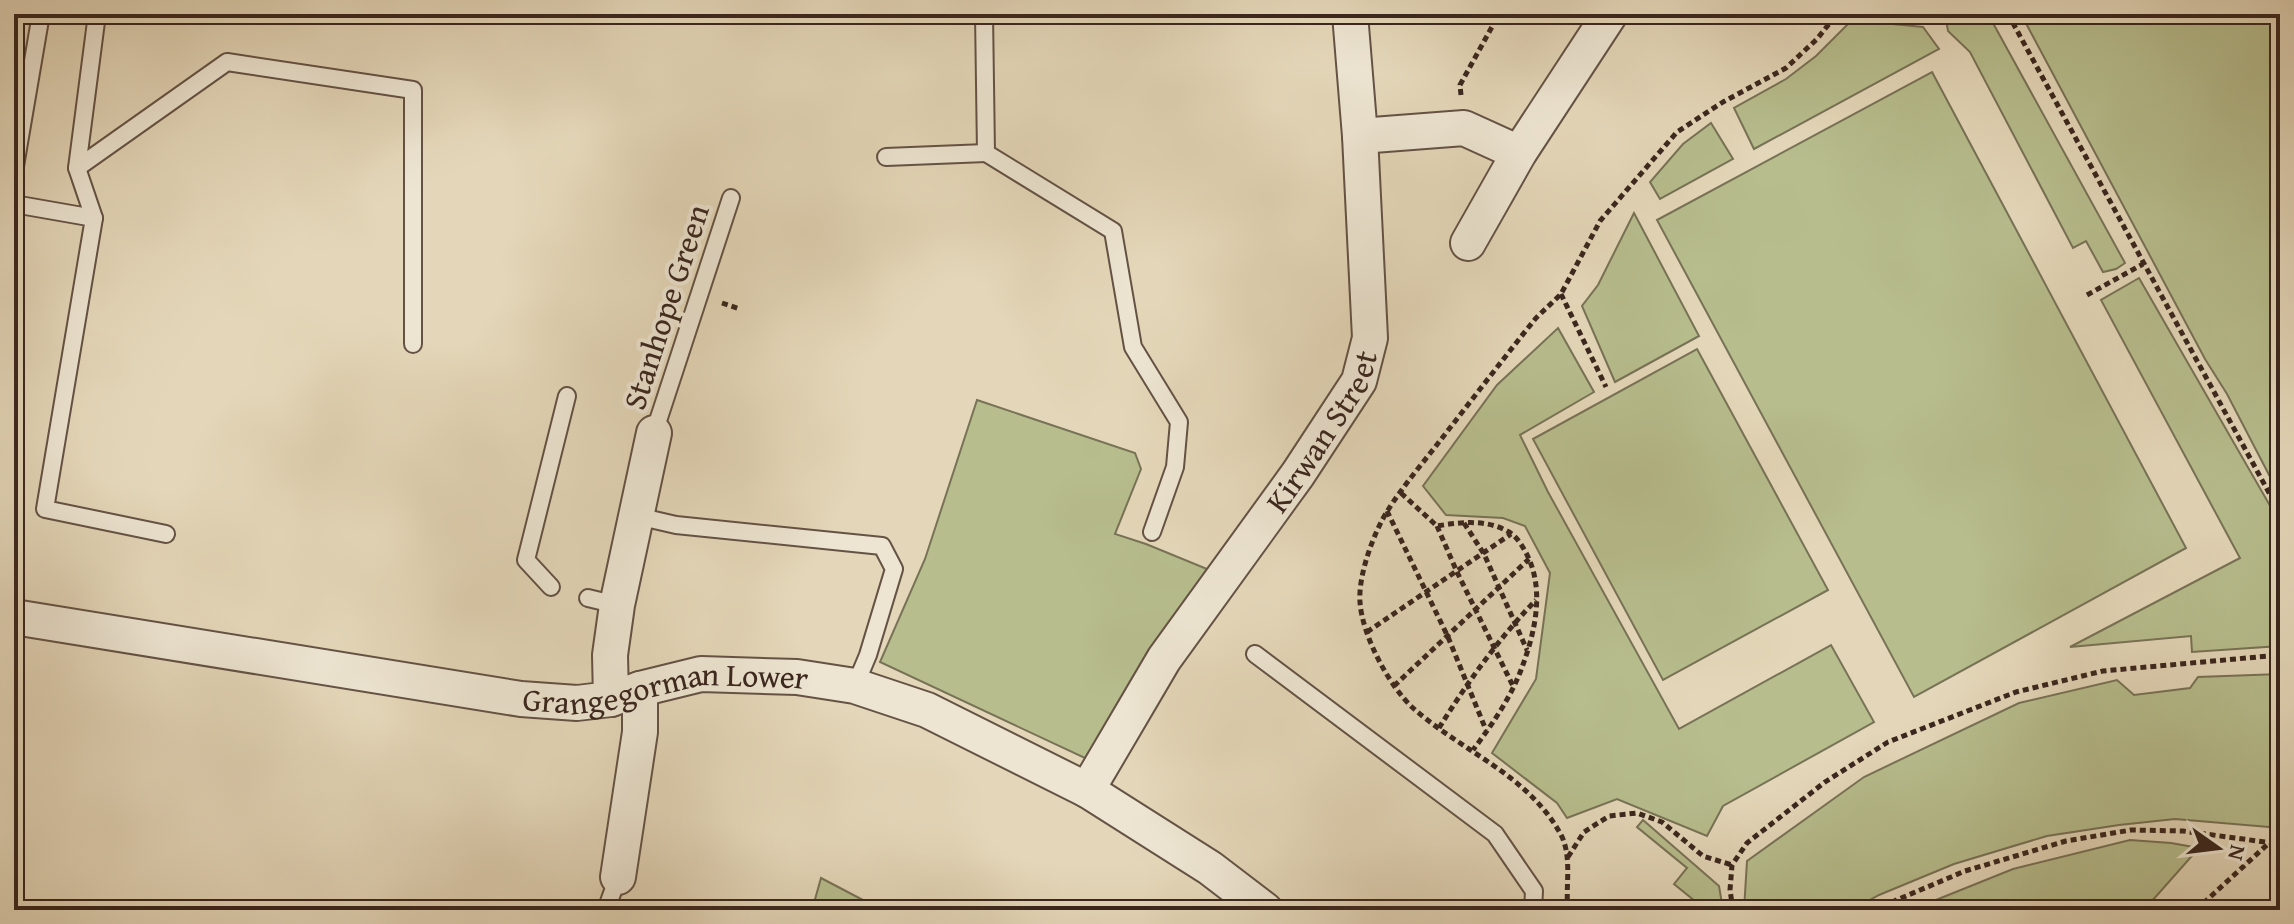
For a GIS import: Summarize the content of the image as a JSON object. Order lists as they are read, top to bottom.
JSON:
{
  "streets": {
    "street": ["Kirwan Street", "Grangegorman Lower"],
    "lane": ["Stanhope Green"]
  },
  "crossings": [
    ["Kirwan Street", "Grangegorman Lower"]
  ],
  "north": "right"
}
